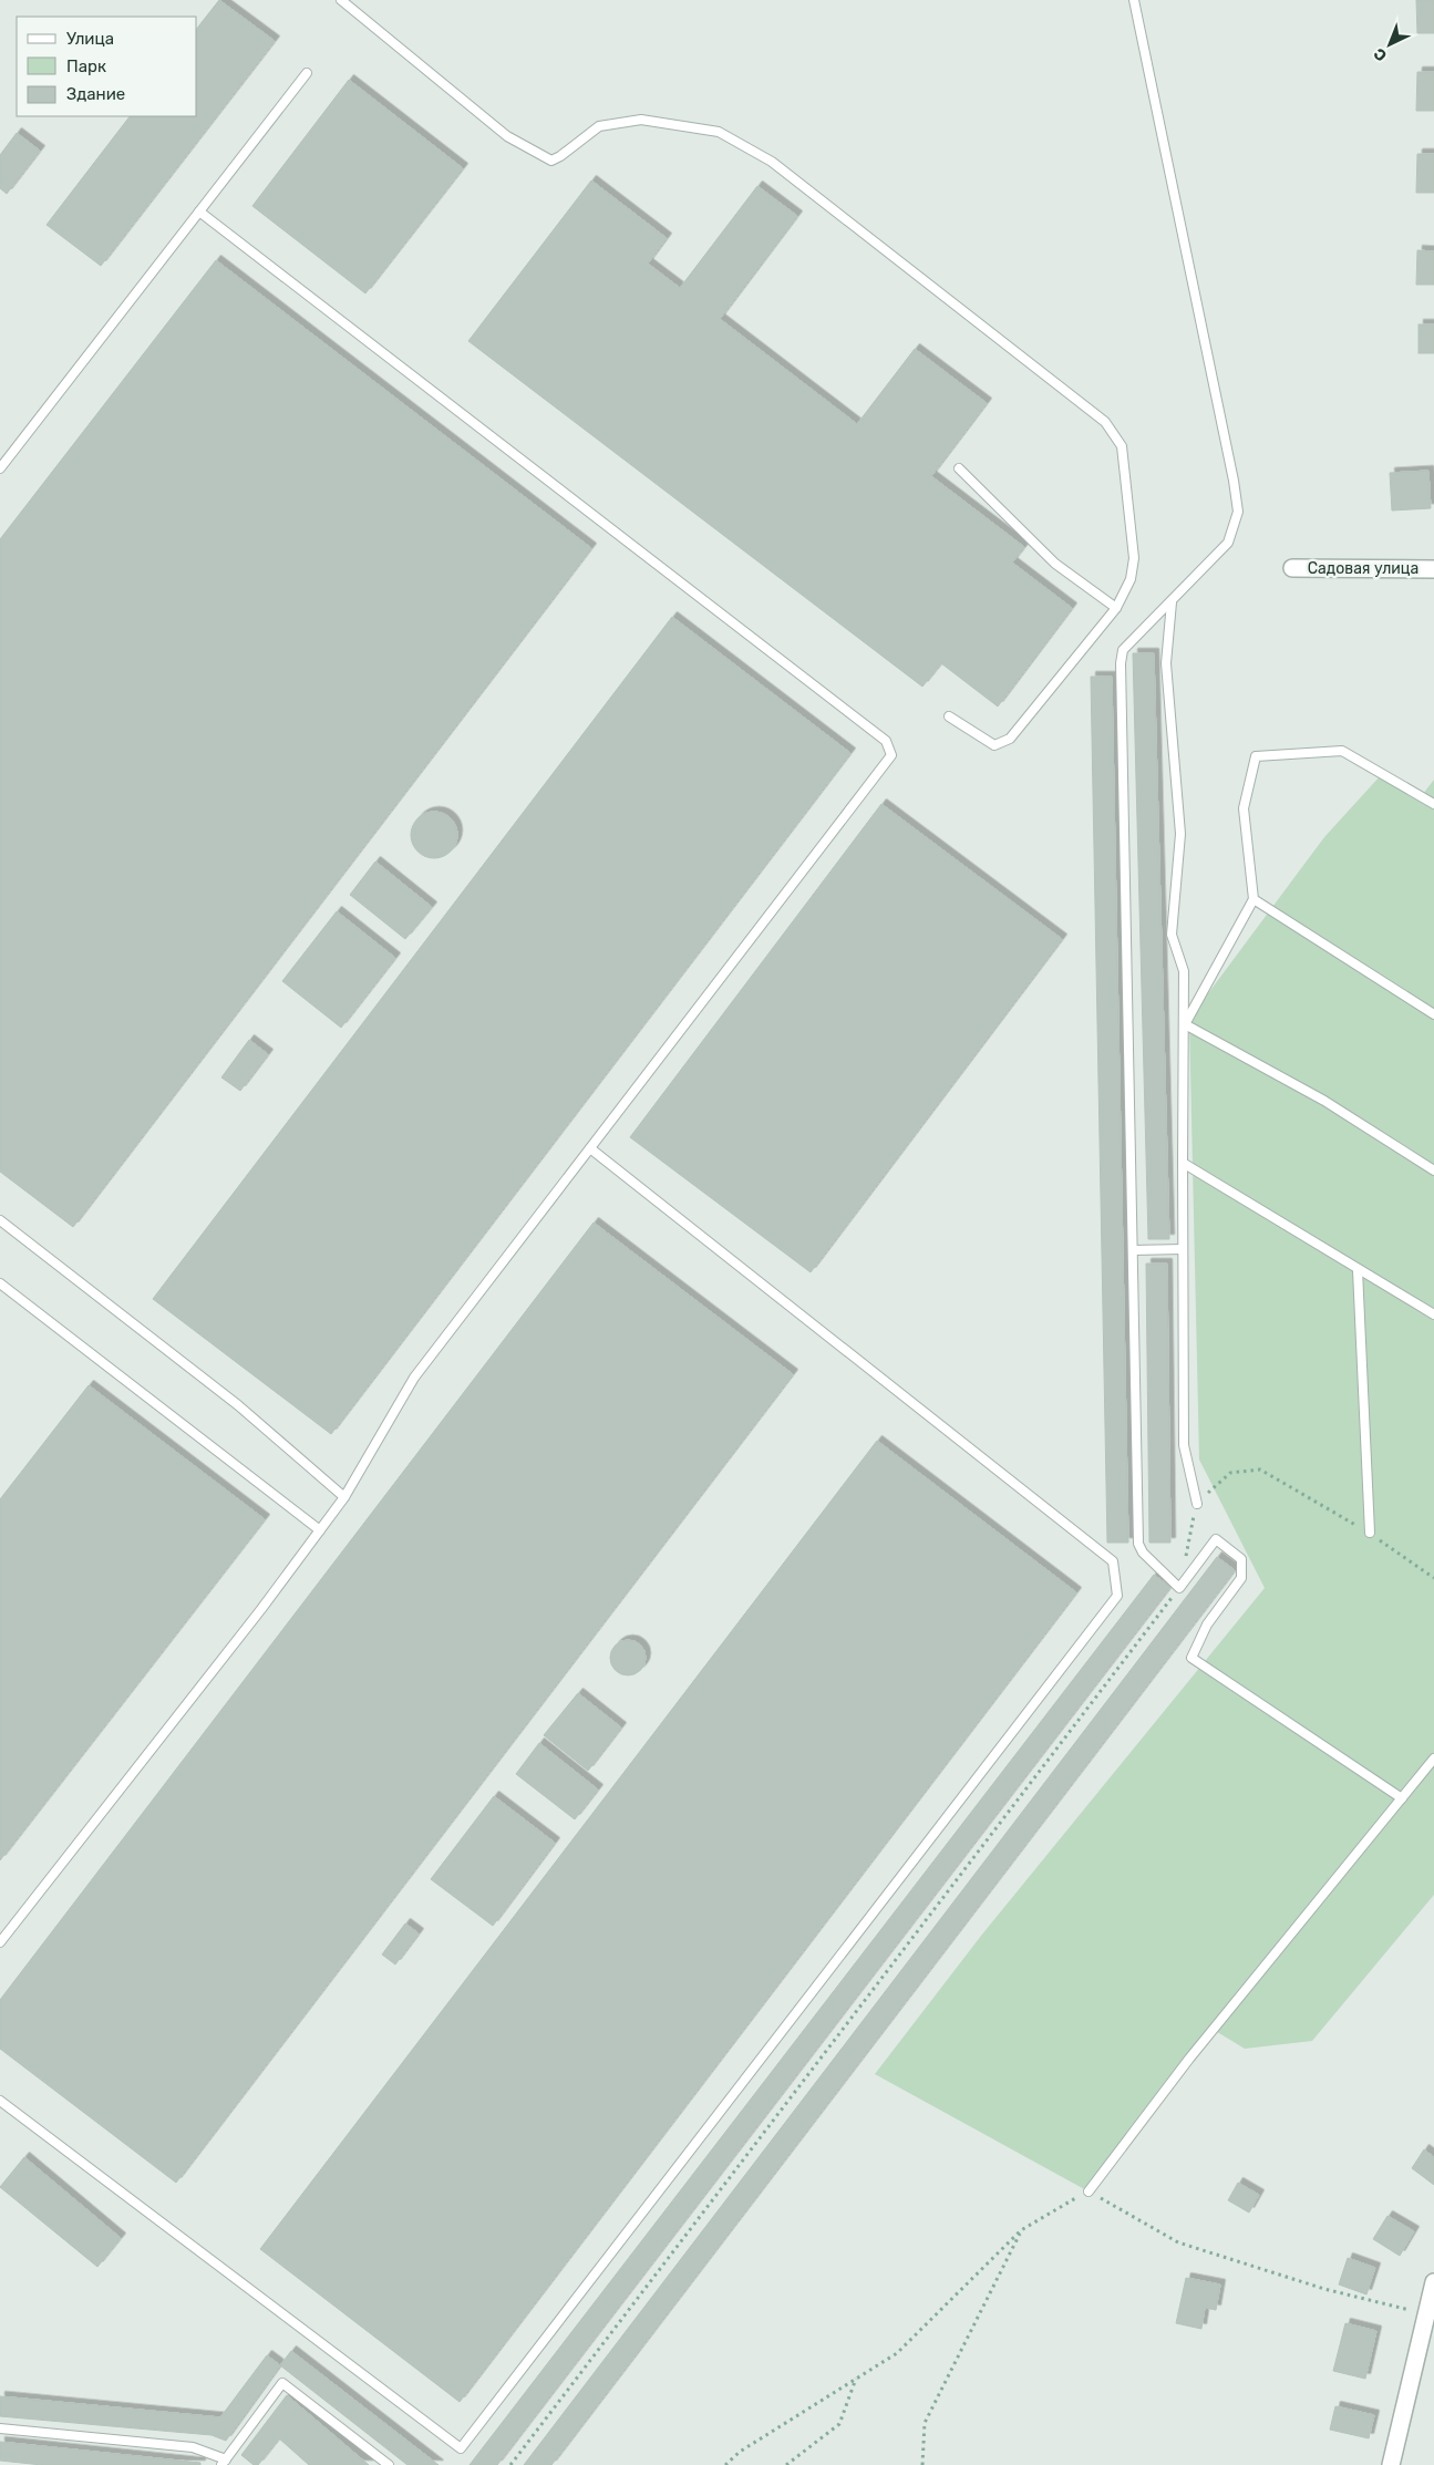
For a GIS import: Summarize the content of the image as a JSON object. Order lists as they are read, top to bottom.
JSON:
{
  "streets": {
    "street": ["Садовая улица"]
  },
  "legend": ["Улица", "Парк", "Здание"],
  "north": "bottom left"
}
